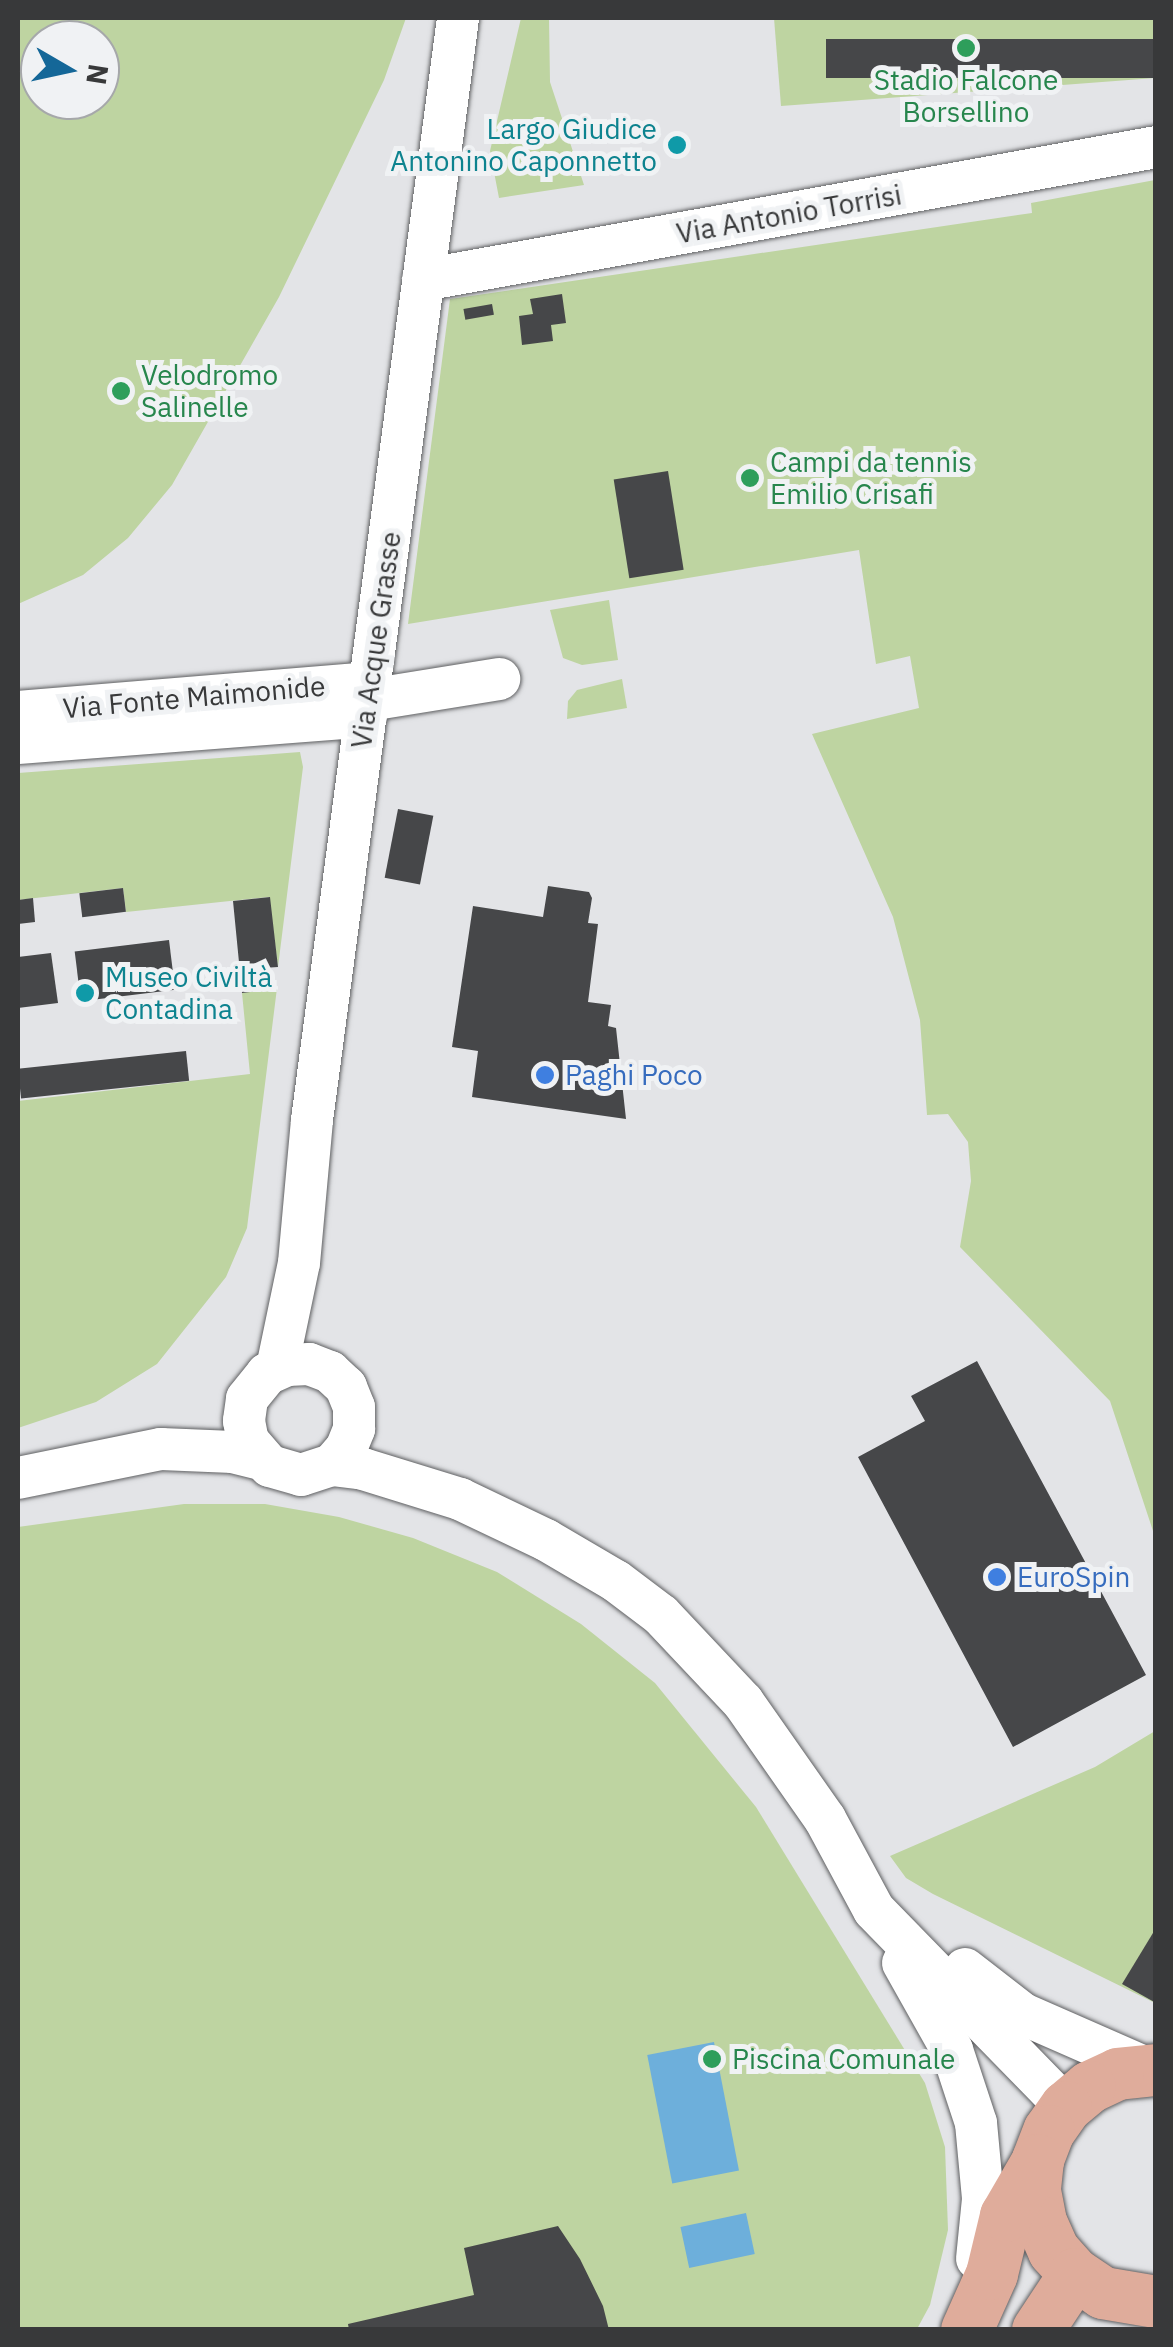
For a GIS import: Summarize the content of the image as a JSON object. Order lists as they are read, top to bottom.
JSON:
{
  "streets": {
    "street": ["Via Antonio Torrisi", "Via Acque Grasse", "Via Fonte Maimonide"]
  },
  "crossings": [
    ["Via Antonio Torrisi", "Via Acque Grasse"],
    ["Via Acque Grasse", "Via Fonte Maimonide"]
  ],
  "places": [
    "Stadio Falcone Borsellino",
    "Largo Giudice Antonino Caponnetto",
    "Velodromo Salinelle",
    "Campi da tennis Emilio Crisafi",
    "Museo Civiltà Contadina",
    "Paghi Poco",
    "EuroSpin",
    "Piscina Comunale"
  ],
  "north": "right"
}
